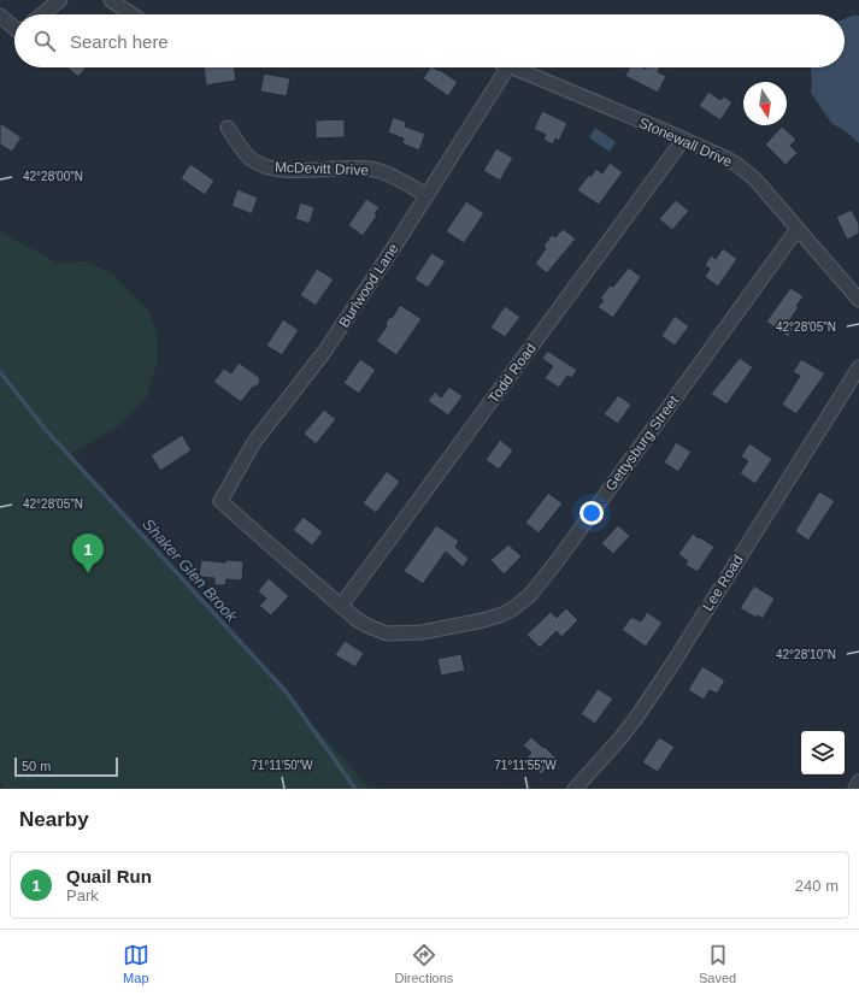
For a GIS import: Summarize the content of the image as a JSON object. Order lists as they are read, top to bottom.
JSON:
{
  "streets": {
    "street": [
      "Stonewall Drive",
      "McDevitt Drive",
      "Burlwood Lane",
      "Todd Road",
      "Gettysburg Street",
      "Lee Road"
    ]
  },
  "crossings": [
    ["Stonewall Drive", "Todd Road"],
    ["Stonewall Drive", "Gettysburg Street"],
    ["McDevitt Drive", "Burlwood Lane"],
    ["Burlwood Lane", "Gettysburg Street"],
    ["Todd Road", "Gettysburg Street"]
  ],
  "water": ["Shaker Glen Brook"],
  "scale_bar": "50 m",
  "north": "bottom",
  "page": {
    "search": "Search here",
    "pins": "1",
    "scale": "50 m",
    "heading": "Nearby",
    "list": [
      {
        "mark": "1",
        "name": "Quail Run",
        "note": "Park",
        "value": "240 m"
      }
    ],
    "nav": ["Map", "Directions", "Saved"]
  },
  "coordinates": [
    "42°28'00\"N",
    "42°28'05\"N",
    "42°28'10\"N",
    "71°11'50\"W",
    "71°11'55\"W"
  ]
}
